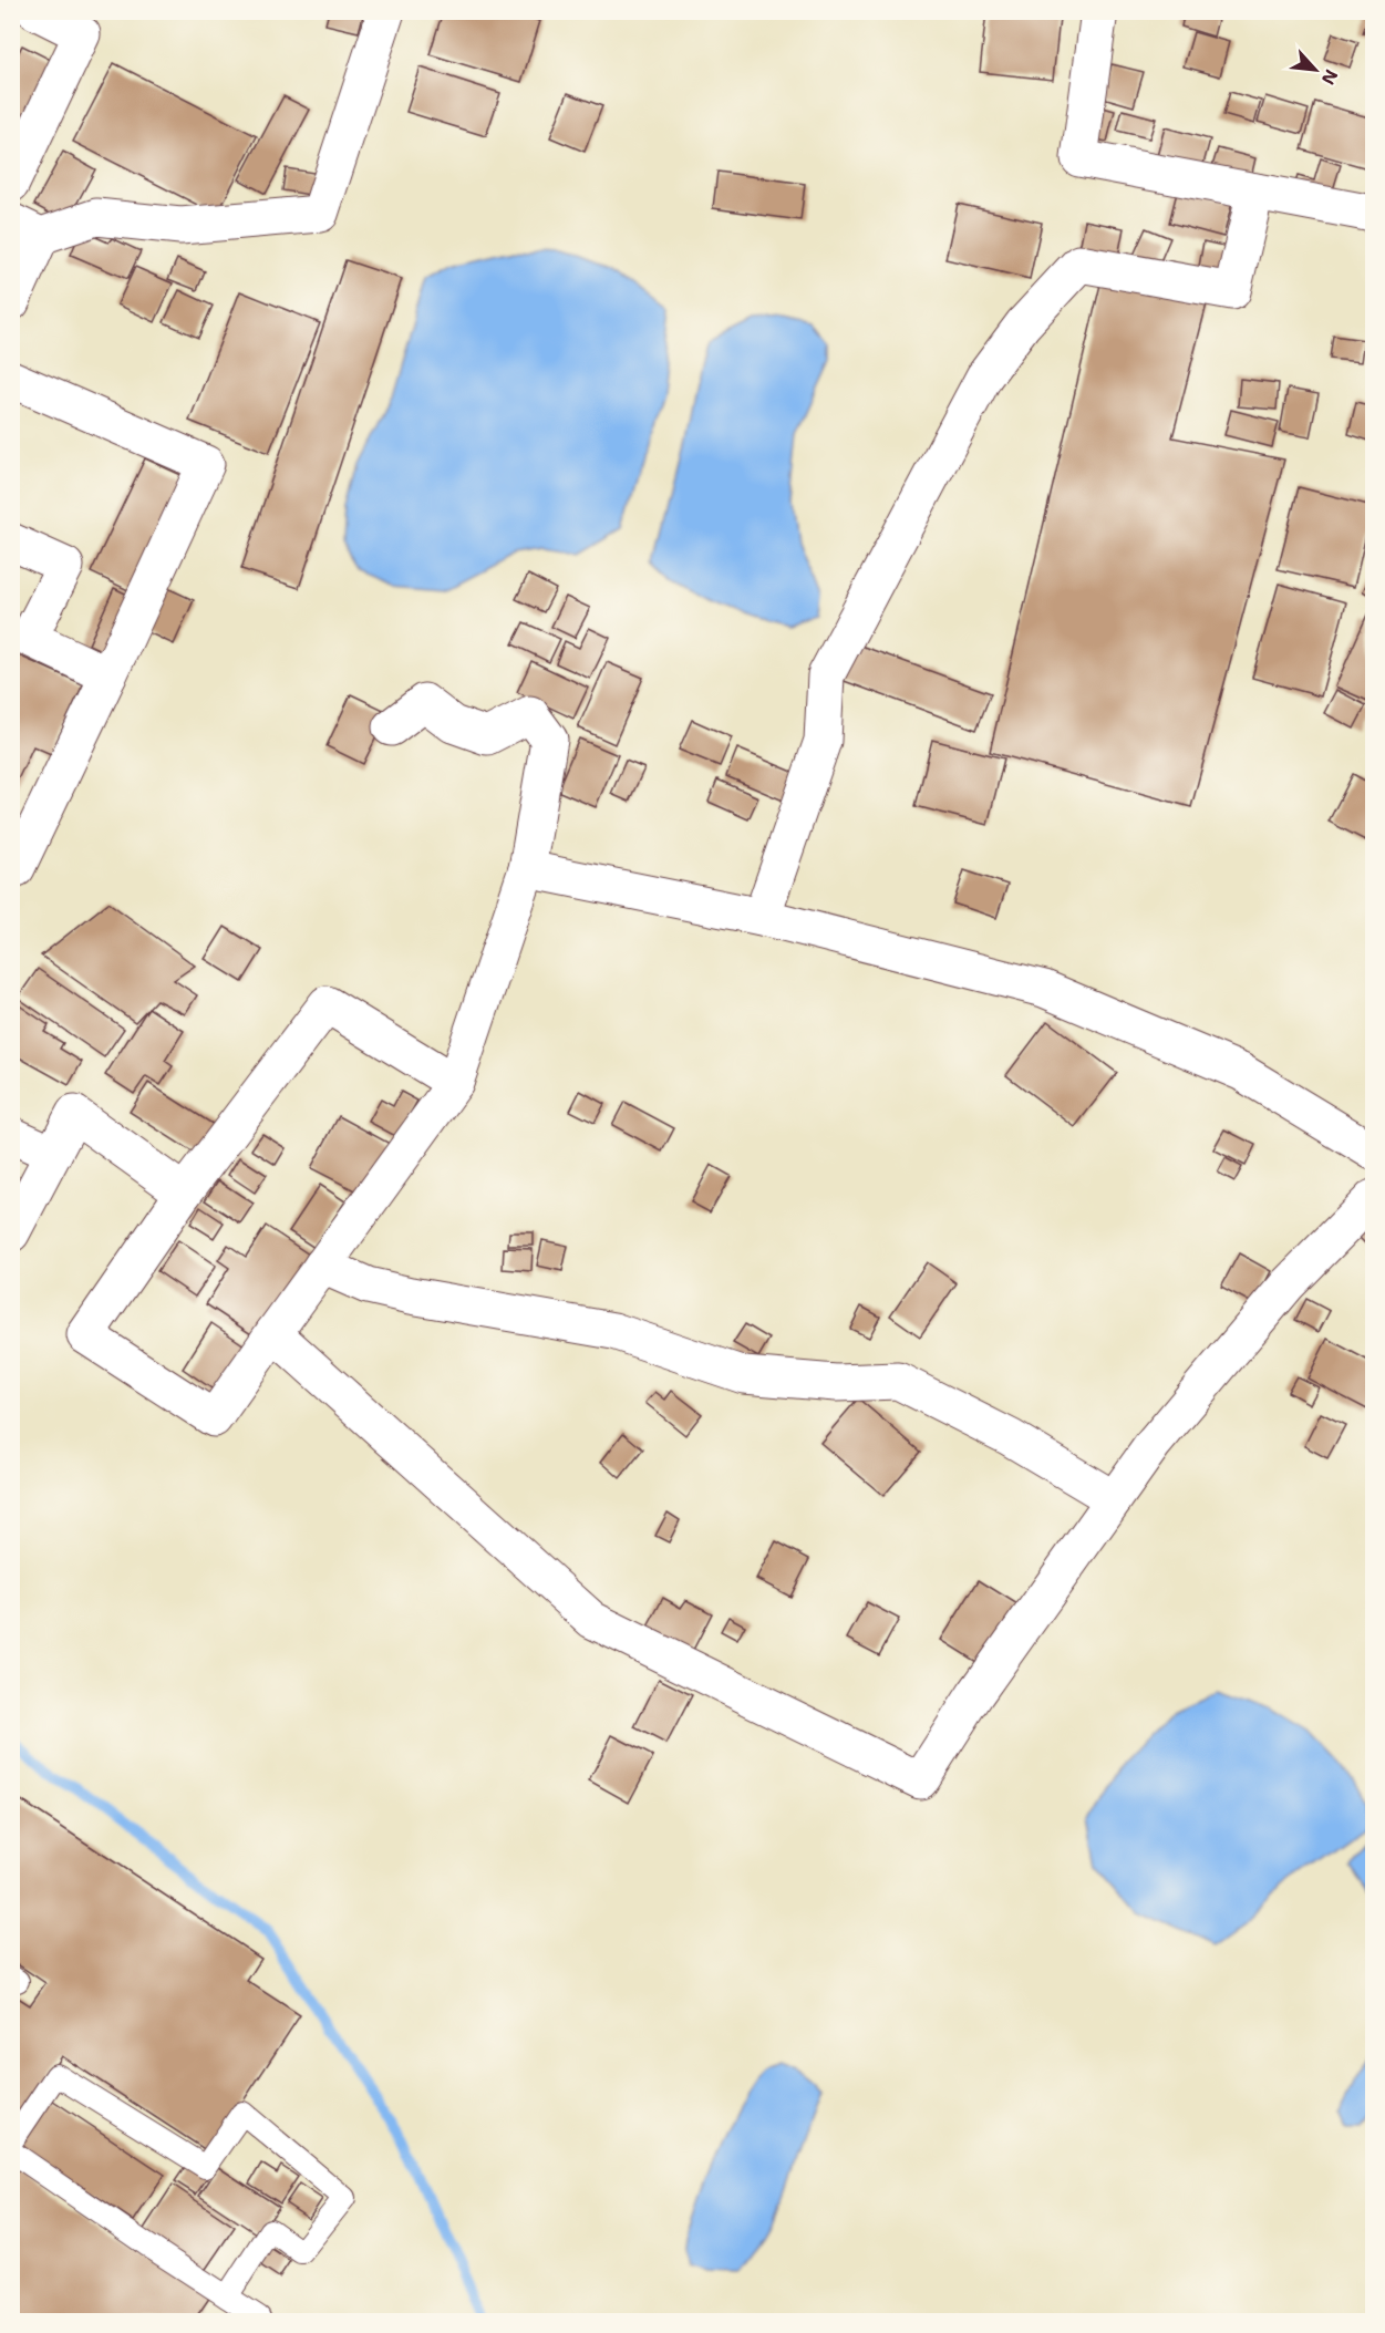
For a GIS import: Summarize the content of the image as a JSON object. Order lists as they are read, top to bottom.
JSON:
{
  "north": "bottom right"
}
